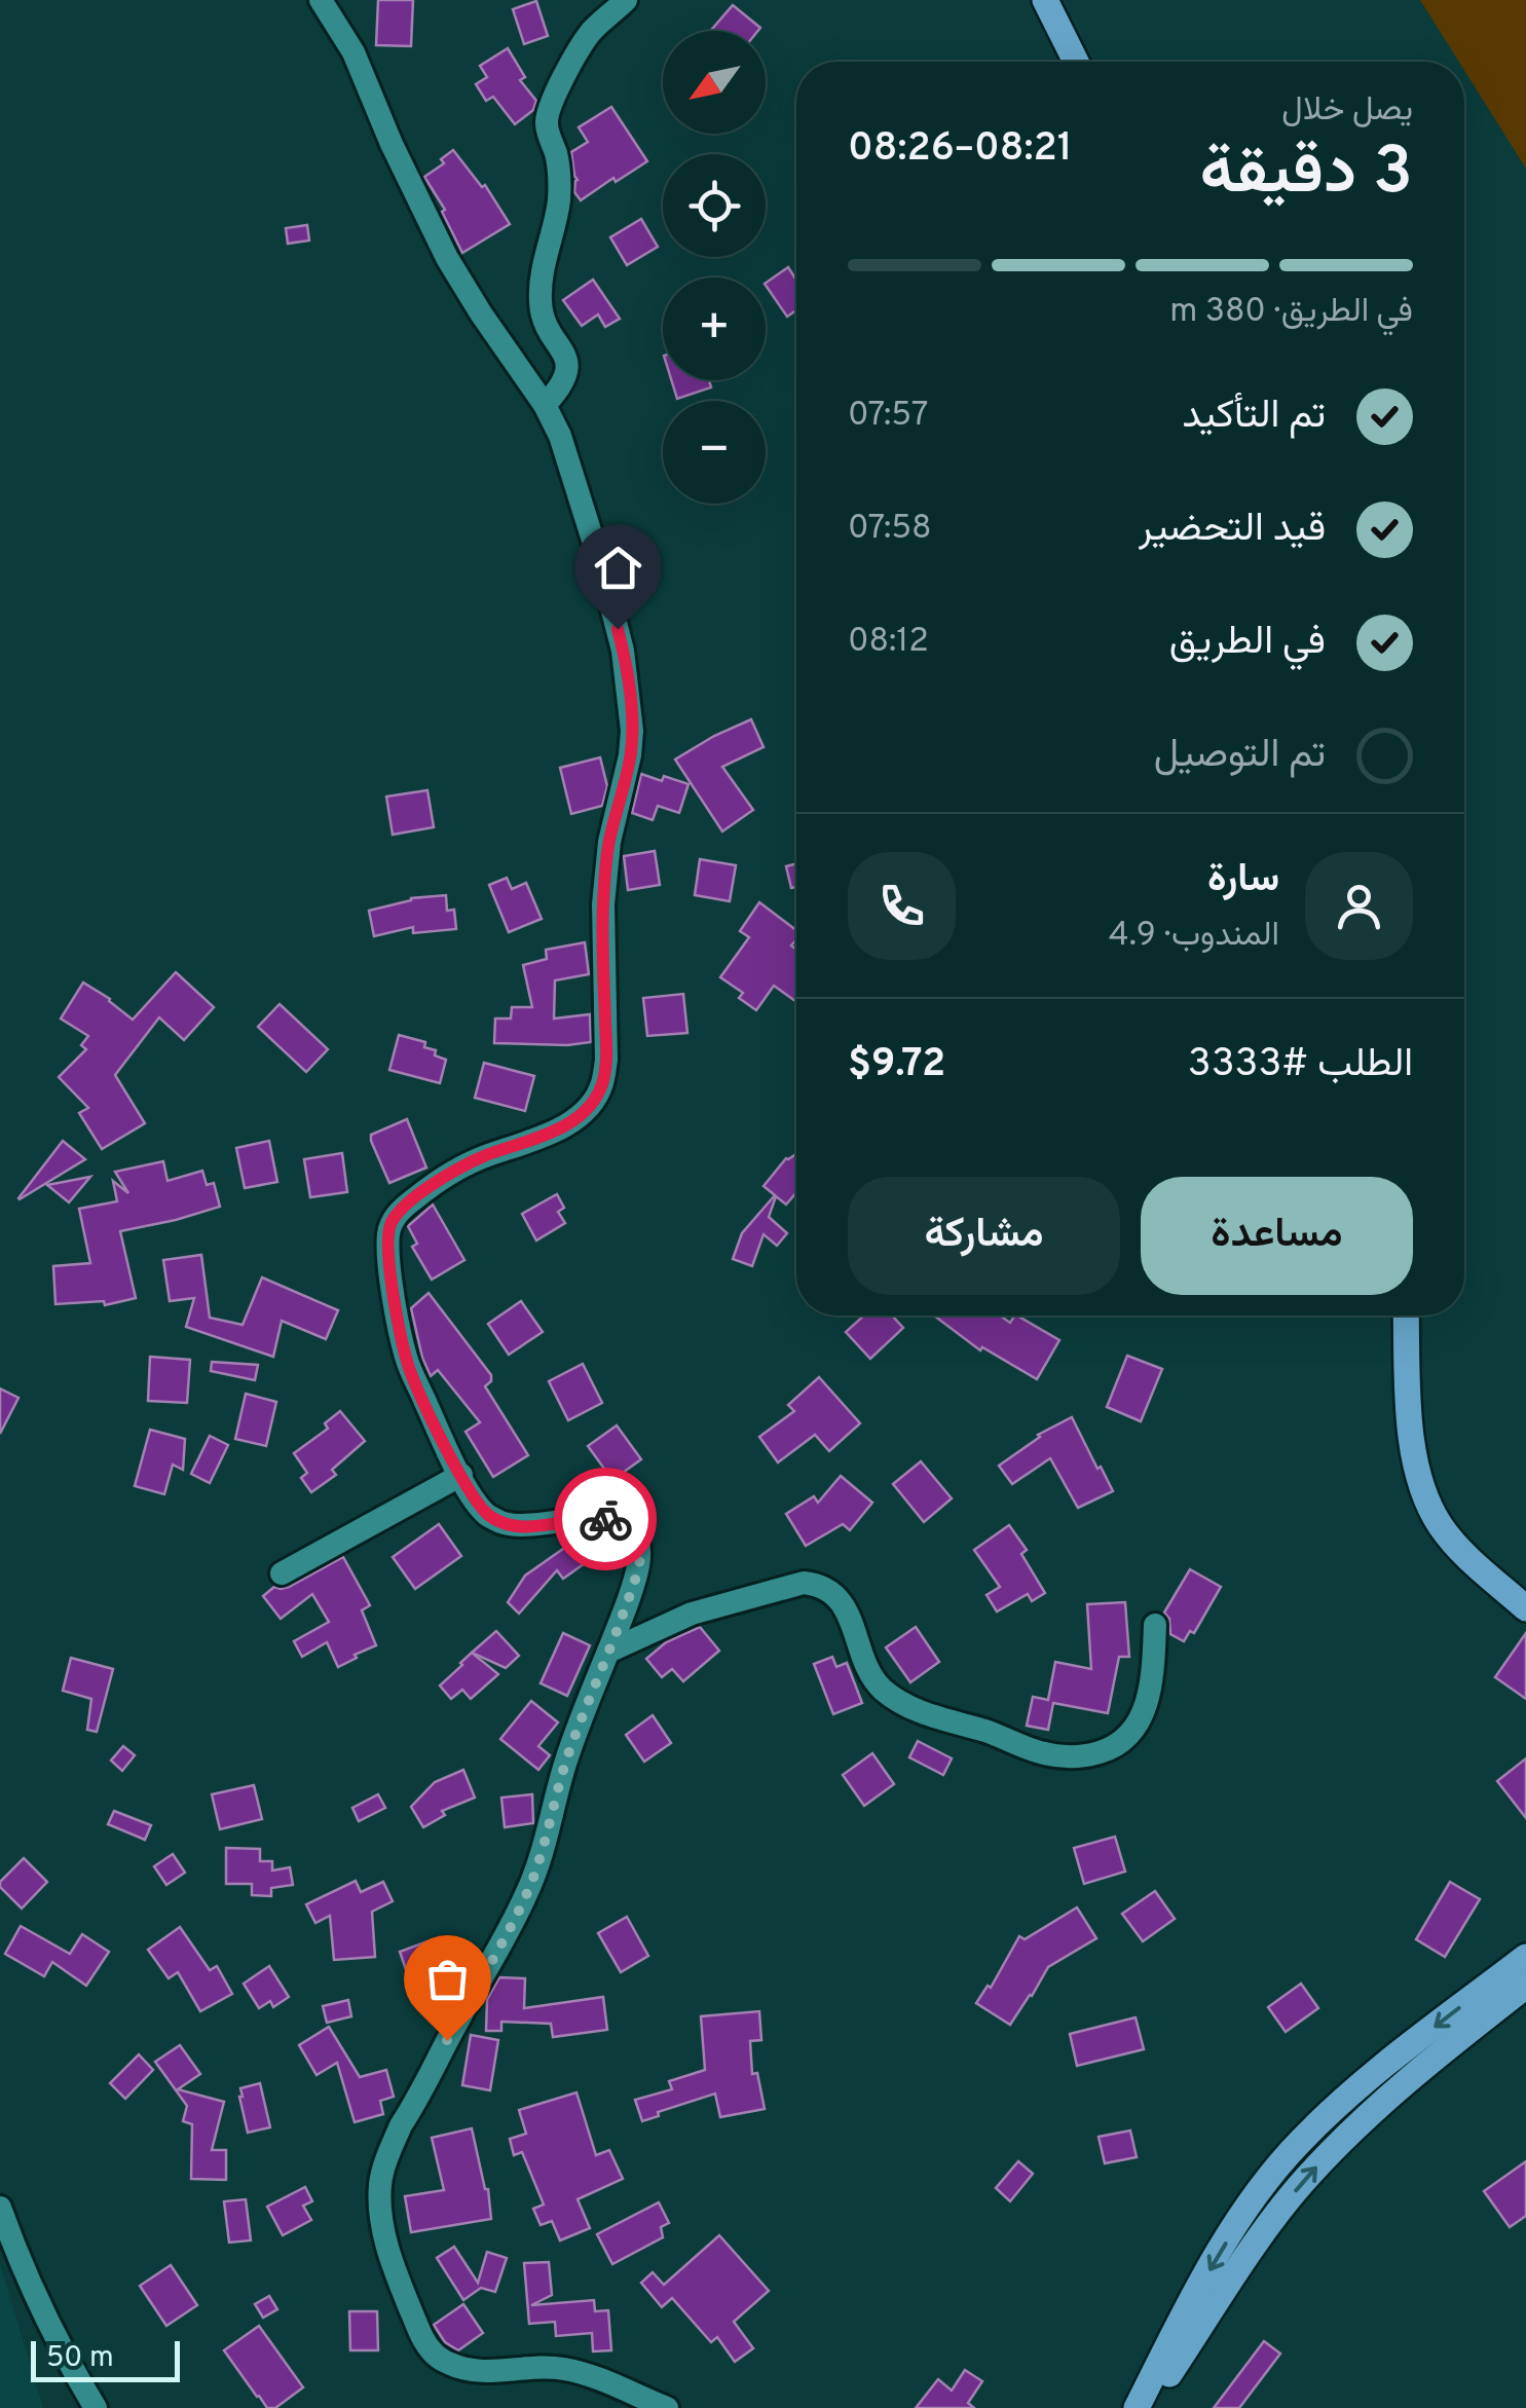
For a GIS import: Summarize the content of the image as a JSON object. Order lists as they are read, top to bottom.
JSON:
{
  "scale_bar": "50 m",
  "north": "bottom left",
  "page": {
    "map_buttons": ["+", "−"],
    "heading": ["3 دقيقة", "يصل خلال", "08:21–08:26"],
    "panel": [
      "سارة",
      "المندوب · 4.9",
      "الطلب #3333",
      "$9.72"
    ],
    "bar": "في الطريق · 380 m",
    "list": [
      ["تم التأكيد", "07:57"],
      ["قيد التحضير", "07:58"],
      ["في الطريق", "08:12"],
      "تم التوصيل"
    ],
    "buttons": ["مساعدة", "مشاركة"],
    "scale": "50 m"
  }
}
